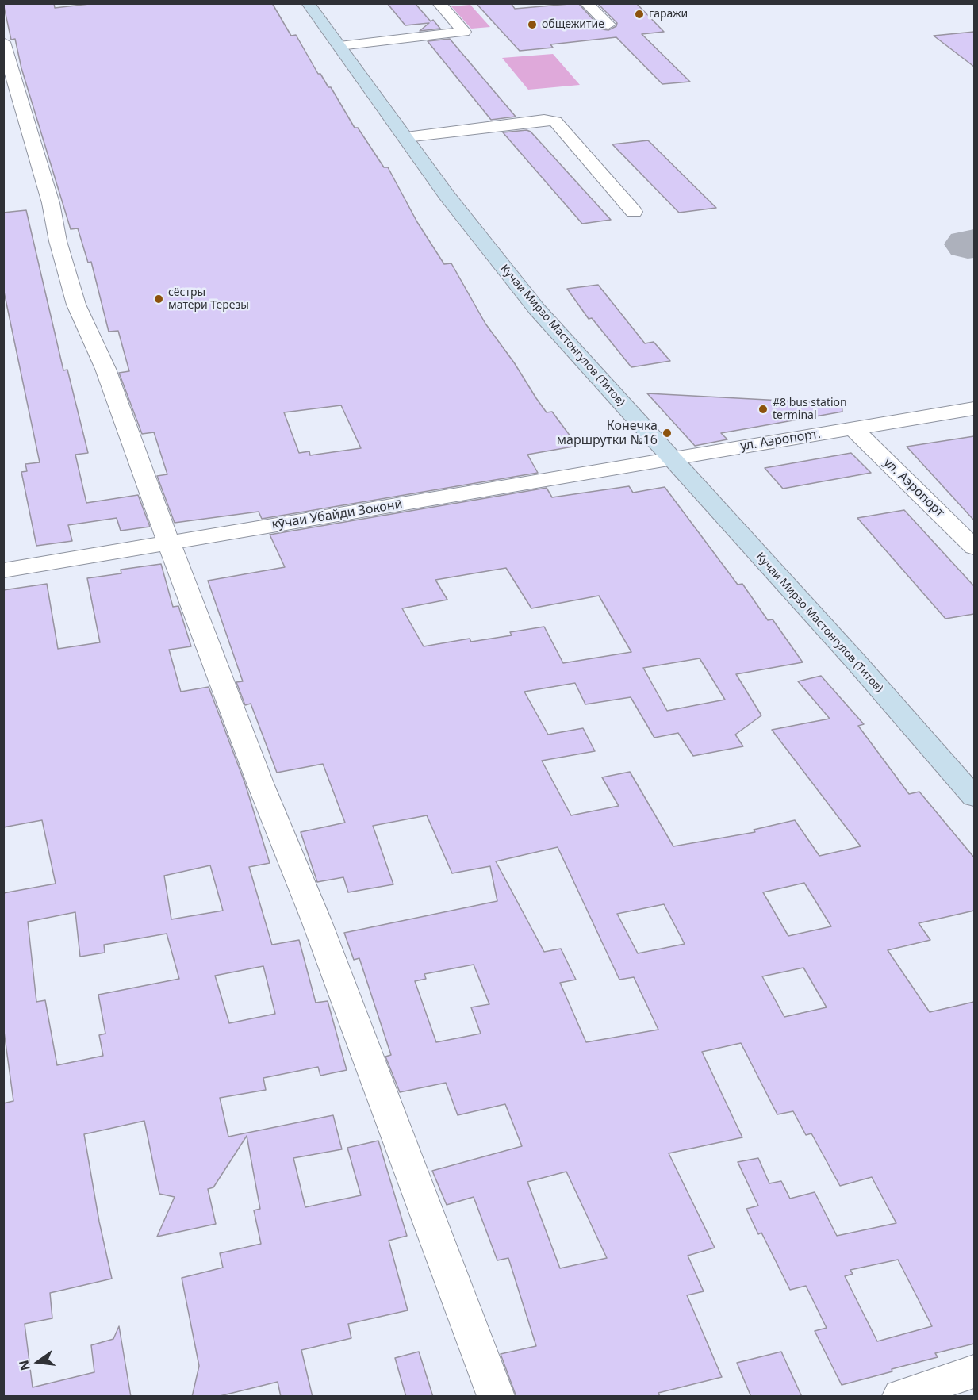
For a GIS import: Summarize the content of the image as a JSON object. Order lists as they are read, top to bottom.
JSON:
{
  "streets": {
    "street": [
      "Кучаи Мирзо Мастонгулов (Титов)",
      "ул. Аэропорт.",
      "ул. Аэропорт",
      "кӯчаи Убайди Зоконӣ"
    ]
  },
  "crossings": [
    ["Кучаи Мирзо Мастонгулов (Титов)", "ул. Аэропорт."],
    ["Кучаи Мирзо Мастонгулов (Титов)", "кӯчаи Убайди Зоконӣ"],
    ["ул. Аэропорт.", "ул. Аэропорт"],
    ["ул. Аэропорт.", "кӯчаи Убайди Зоконӣ"]
  ],
  "places": [
    "гаражи",
    "общежитие",
    "сёстры матери Терезы",
    "#8 bus station terminal",
    "Конечка маршрутки №16"
  ],
  "north": "left"
}
